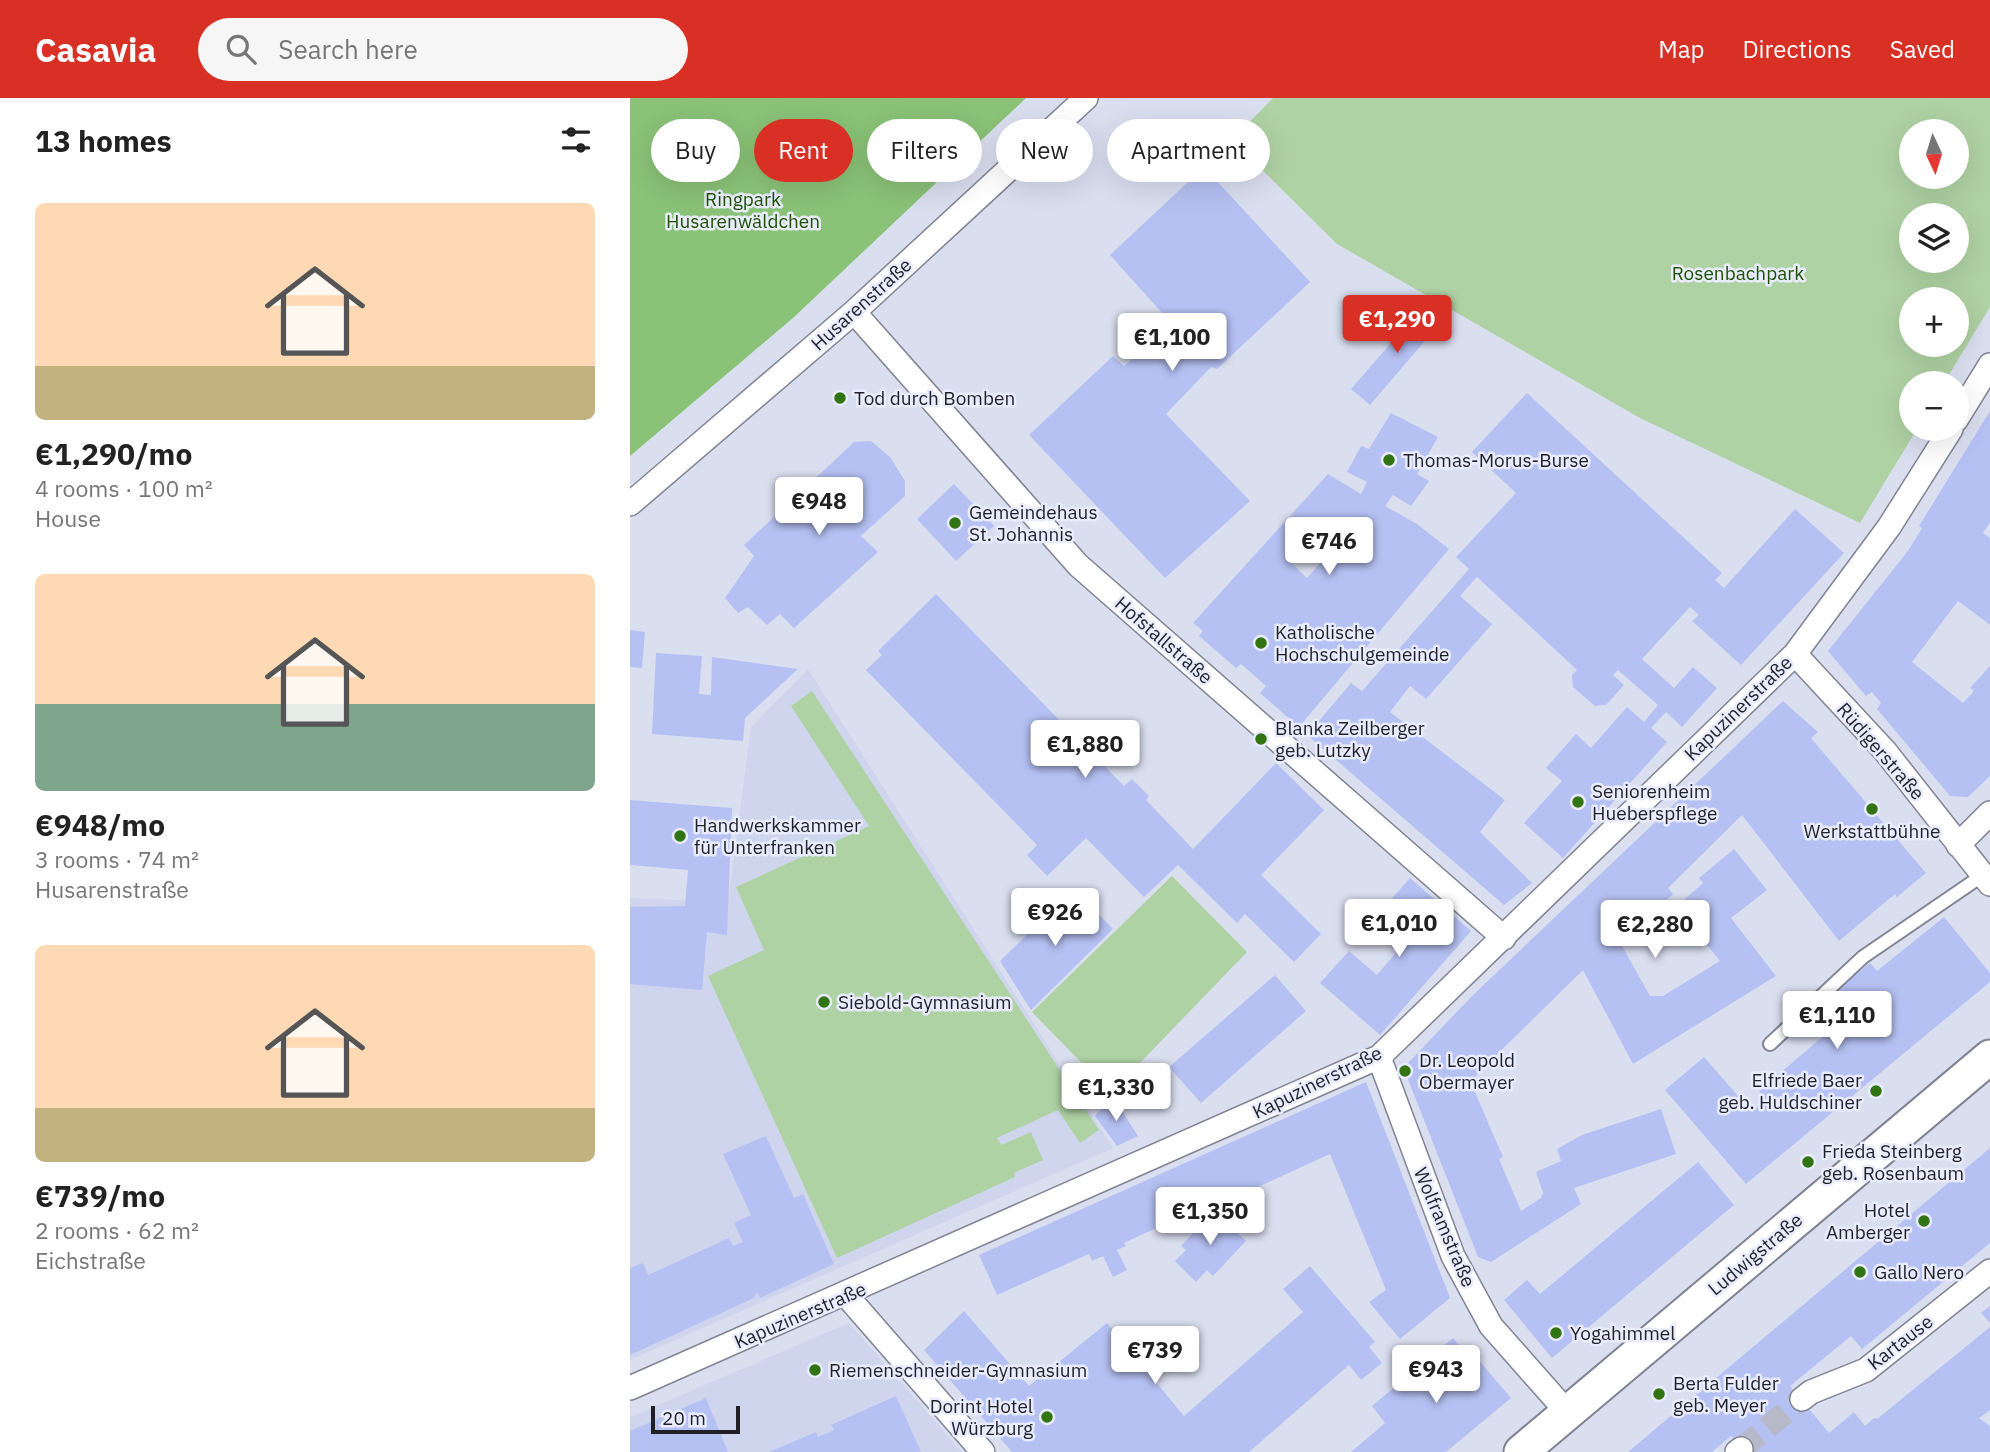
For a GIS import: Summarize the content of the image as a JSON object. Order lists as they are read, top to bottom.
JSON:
{
  "streets": {
    "street": [
      "Husarenstraße",
      "Hofstallstraße",
      "Kapuzinerstraße",
      "Rüdigerstraße",
      "Wolframstraße",
      "Ludwigstraße",
      "Kartause"
    ]
  },
  "crossings": [
    ["Husarenstraße", "Hofstallstraße"],
    ["Hofstallstraße", "Kapuzinerstraße"],
    ["Kapuzinerstraße", "Rüdigerstraße"],
    ["Kapuzinerstraße", "Wolframstraße"],
    ["Wolframstraße", "Ludwigstraße"]
  ],
  "parks": ["Ringpark Husarenwäldchen", "Rosenbachpark"],
  "places": [
    "Tod durch Bomben",
    "Thomas-Morus-Burse",
    "Gemeindehaus St. Johannis",
    "Katholische Hochschulgemeinde",
    "Blanka Zeilberger geb. Lutzky",
    "Seniorenheim Hueberspflege",
    "Werkstattbühne",
    "Handwerkskammer für Unterfranken",
    "Siebold-Gymnasium",
    "Dr. Leopold Obermayer",
    "Elfriede Baer geb. Huldschiner",
    "Frieda Steinberg geb. Rosenbaum",
    "Hotel Amberger",
    "Gallo Nero",
    "Yogahimmel",
    "Riemenschneider-Gymnasium",
    "Berta Fulder geb. Meyer",
    "Dorint Hotel Würzburg"
  ],
  "scale_bar": "20 m",
  "north": "bottom",
  "page": {
    "header": "Casavia",
    "search": "Search here",
    "nav": ["Map", "Directions", "Saved"],
    "heading": "13 homes",
    "map_buttons": ["+", "−"],
    "chip": [
      "Buy",
      "Rent",
      "Filters",
      "New",
      "Apartment"
    ],
    "list": [
      {
        "name": "€1,290/mo",
        "note": "4 rooms · 100 m² · House"
      },
      {
        "name": "€948/mo",
        "note": "3 rooms · 74 m² · Husarenstraße"
      },
      {
        "name": "€739/mo",
        "note": "2 rooms · 62 m² · Eichstraße"
      }
    ],
    "price": [
      "€1,290",
      "€1,100",
      "€948",
      "€746",
      "€1,880",
      "€926",
      "€1,010",
      "€2,280",
      "€1,110",
      "€1,330",
      "€1,350",
      "€739",
      "€943"
    ],
    "scale": "20 m"
  }
}
